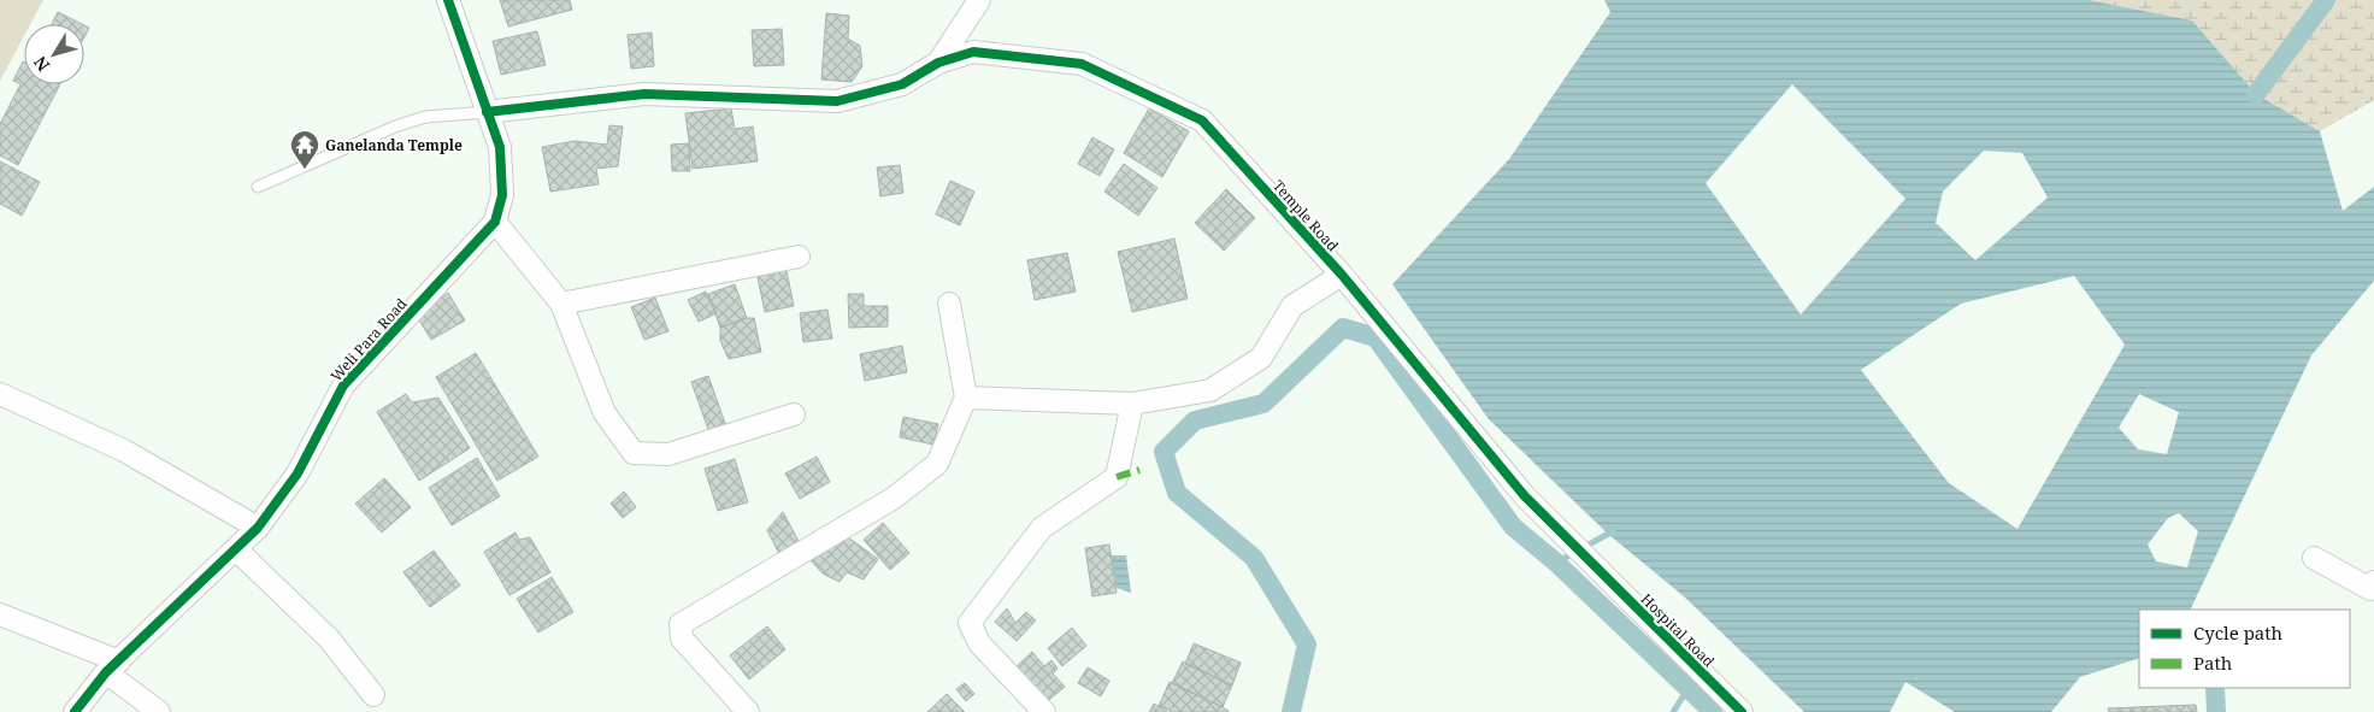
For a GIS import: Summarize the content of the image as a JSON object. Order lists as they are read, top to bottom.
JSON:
{
  "streets": {
    "street": ["Temple Road", "Weli Para Road", "Hospital Road"]
  },
  "crossings": [
    ["Temple Road", "Hospital Road"]
  ],
  "places": {
    "temple": ["Ganelanda Temple"]
  },
  "legend": ["Cycle path", "Path"],
  "north": "bottom left"
}
